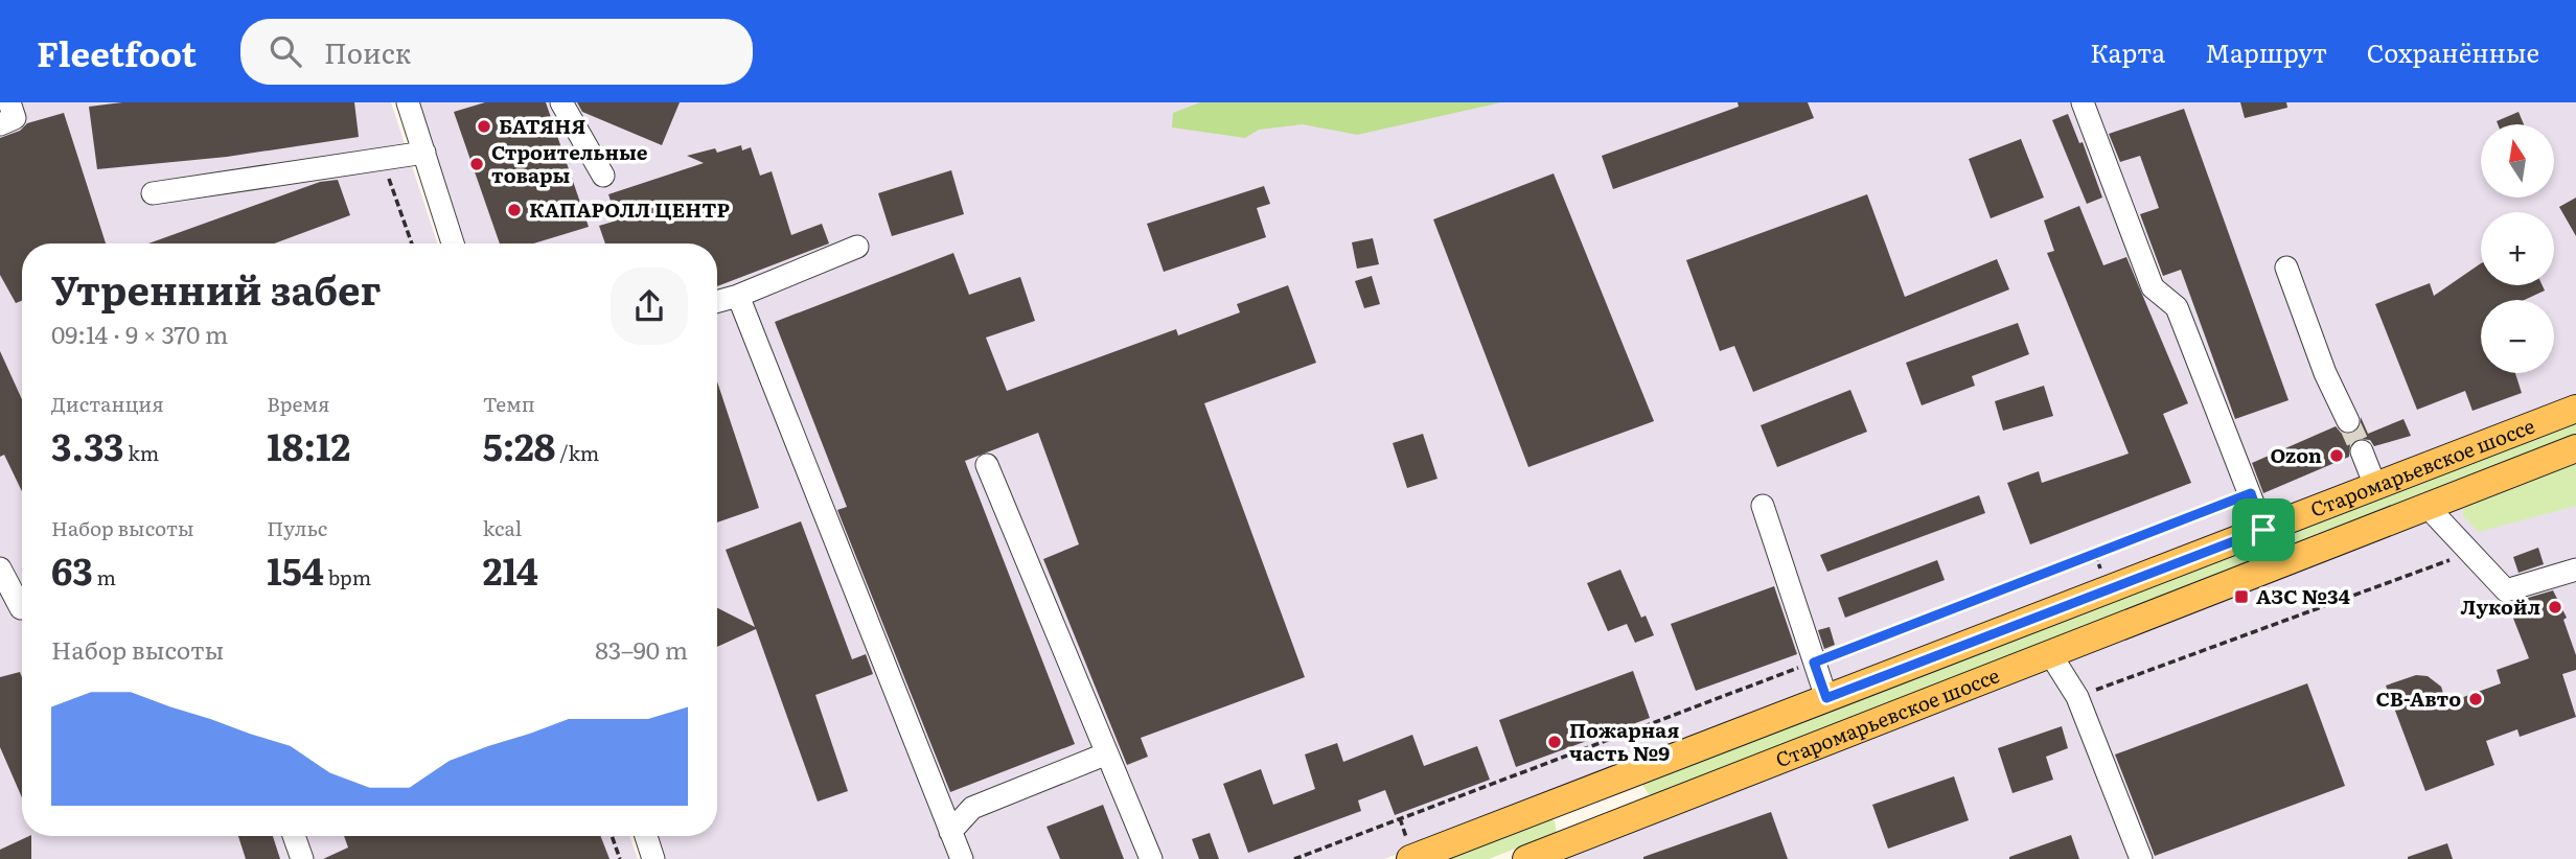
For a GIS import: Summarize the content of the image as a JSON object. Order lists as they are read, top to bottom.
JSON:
{
  "streets": {
    "main road": ["Старомарьевское шоссе"]
  },
  "places": {
    "other": [
      "БАТЯНЯ",
      "Строительные товары",
      "КАПАРОЛЛ ЦЕНТР",
      "Ozon",
      "Лукойл",
      "СВ-Авто",
      "Пожарная часть №9"
    ],
    "transit": ["АЗС №34"]
  },
  "north": "top",
  "page": {
    "header": "Fleetfoot",
    "search": "Поиск",
    "nav": ["Карта", "Маршрут", "Сохранённые"],
    "map_buttons": ["+", "−"],
    "heading": ["Утренний забег", "09:14 · 9 × 370 m"],
    "stats": [
      ["Дистанция", "3.33 km"],
      ["Время", "18:12"],
      ["Темп", "5:28 /km"],
      ["Набор высоты", "63 m"],
      ["Пульс", "154 bpm"],
      ["kcal", "214"]
    ],
    "chart": ["Набор высоты", "83–90 m"]
  }
}
